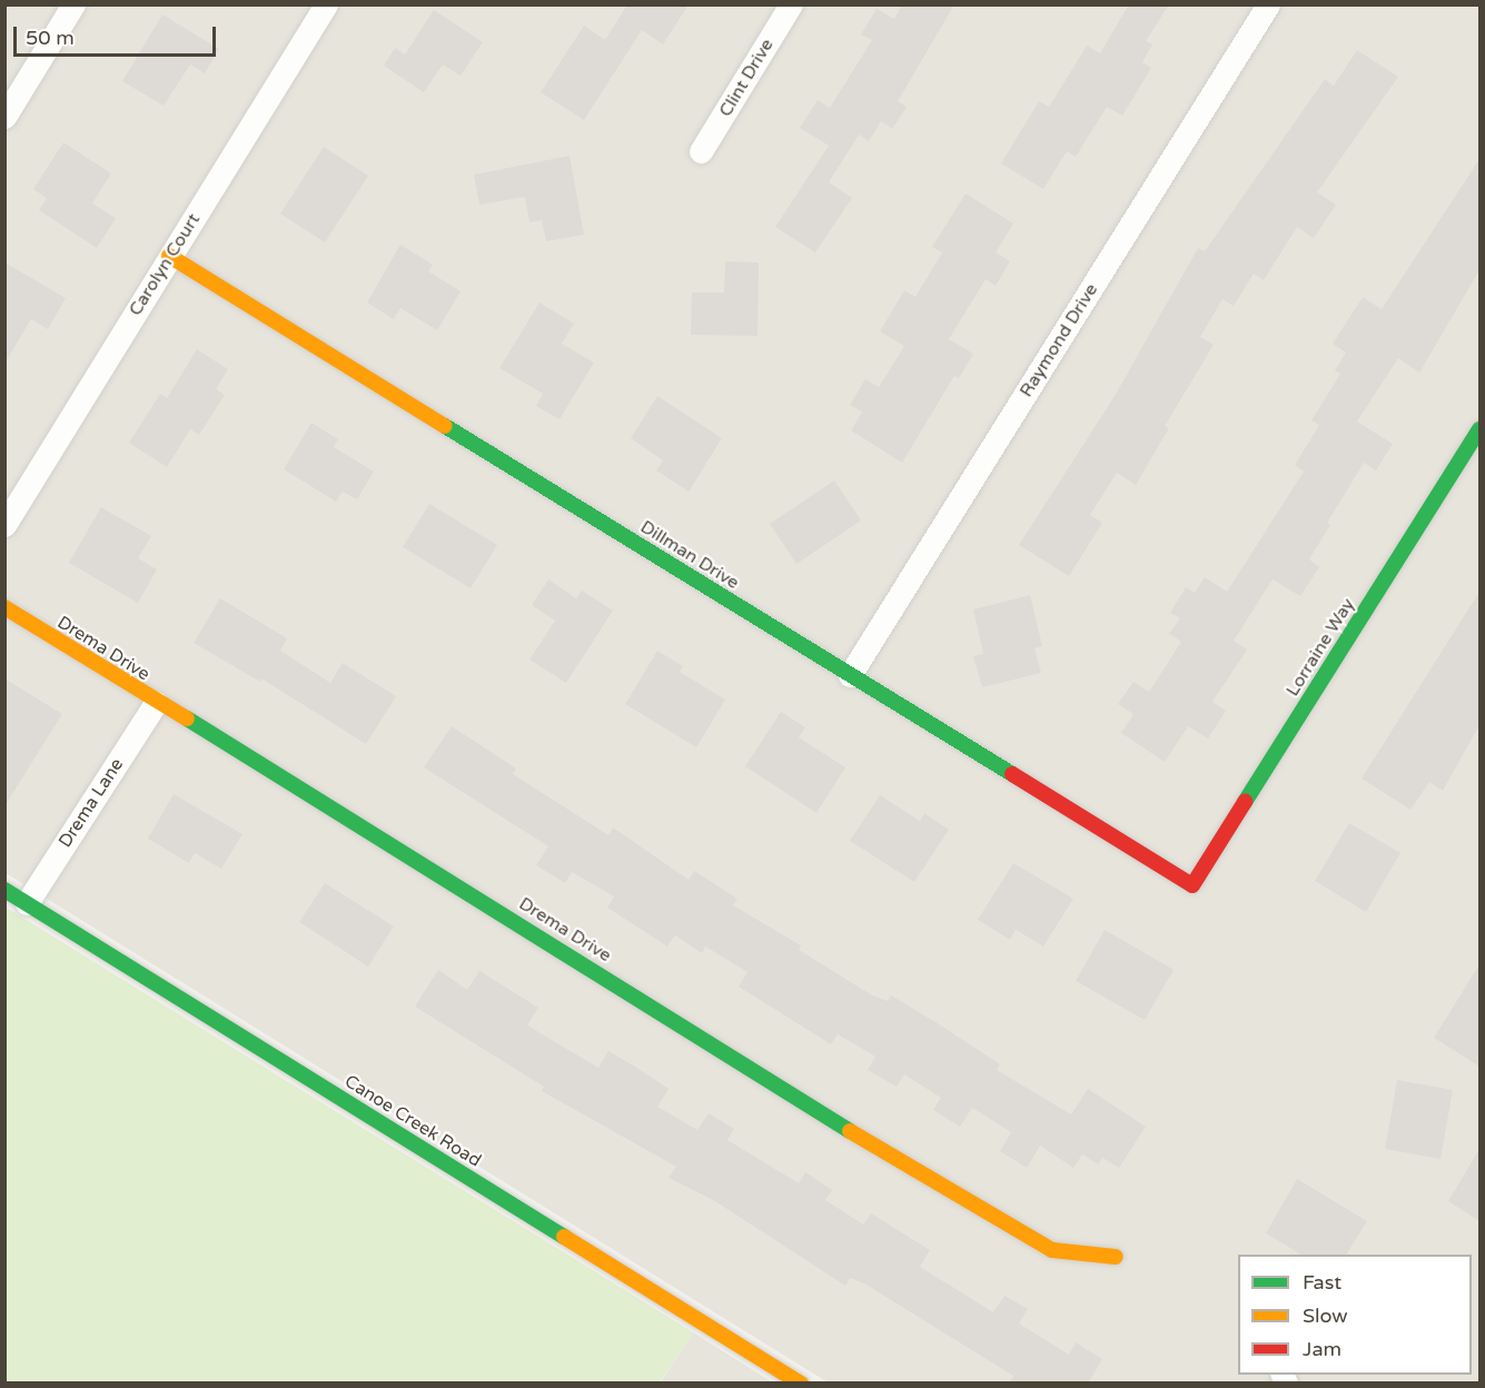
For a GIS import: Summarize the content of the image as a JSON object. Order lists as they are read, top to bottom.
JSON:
{
  "streets": {
    "street": [
      "Clint Drive",
      "Carolyn Court",
      "Raymond Drive",
      "Dillman Drive",
      "Lorraine Way",
      "Drema Drive",
      "Drema Lane",
      "Canoe Creek Road"
    ]
  },
  "crossings": [
    ["Carolyn Court", "Dillman Drive"],
    ["Raymond Drive", "Dillman Drive"],
    ["Dillman Drive", "Lorraine Way"],
    ["Drema Drive", "Drema Lane"],
    ["Drema Lane", "Canoe Creek Road"]
  ],
  "legend": ["Fast", "Slow", "Jam"],
  "scale_bar": "50 m"
}
